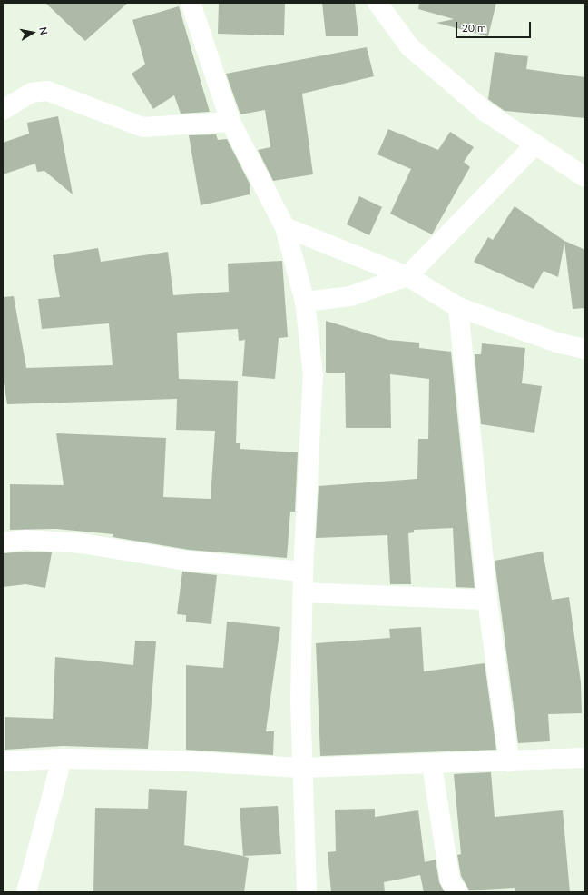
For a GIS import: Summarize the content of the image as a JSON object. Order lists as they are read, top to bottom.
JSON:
{
  "scale_bar": "20 m",
  "north": "right"
}
